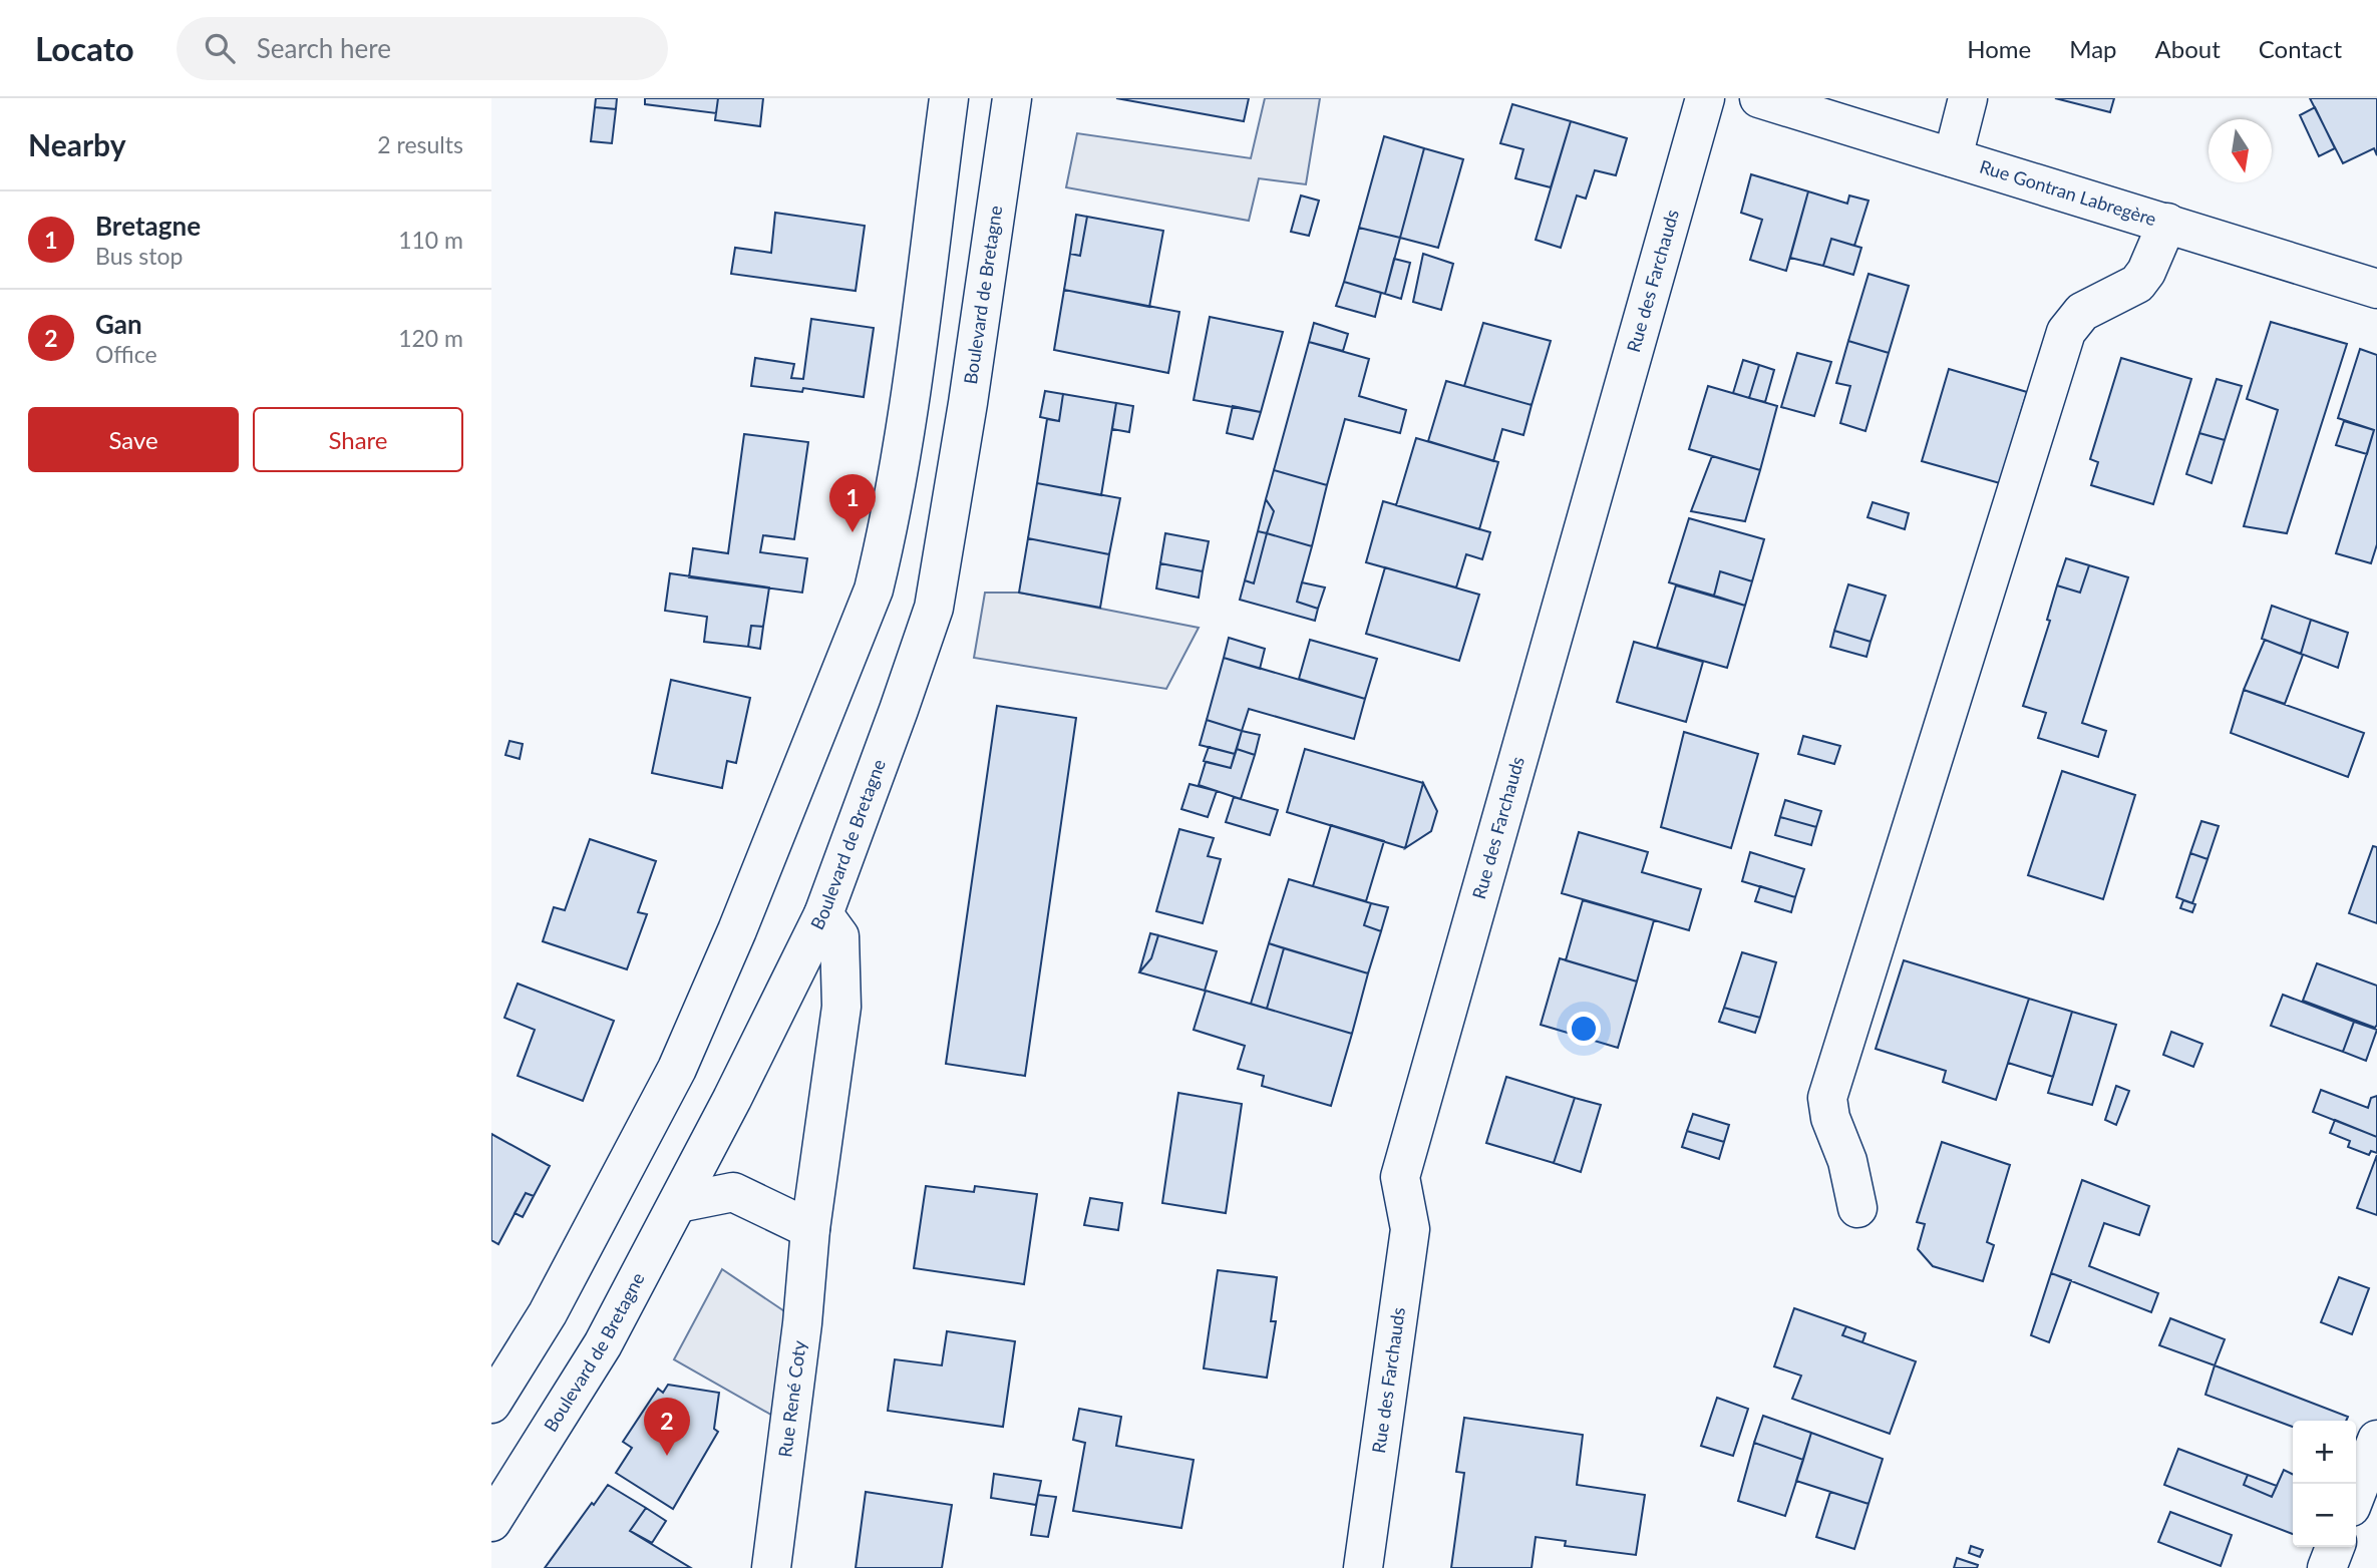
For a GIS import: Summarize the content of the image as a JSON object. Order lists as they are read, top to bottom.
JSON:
{
  "streets": {
    "street": [
      "Rue Gontran Labregère",
      "Rue des Farchauds",
      "Boulevard de Bretagne",
      "Rue René Coty"
    ]
  },
  "crossings": [
    ["Boulevard de Bretagne", "Rue René Coty"]
  ],
  "north": "bottom",
  "page": {
    "header": "Locato",
    "search": "Search here",
    "nav": [
      "Home",
      "Map",
      "About",
      "Contact"
    ],
    "heading": ["Nearby", "2 results"],
    "list": [
      {
        "mark": "1",
        "name": "Bretagne",
        "note": "Bus stop",
        "value": "110 m"
      },
      {
        "mark": "2",
        "name": "Gan",
        "note": "Office",
        "value": "120 m"
      }
    ],
    "buttons": ["Save", "Share"],
    "pins": ["1", "2"],
    "map_buttons": ["+", "−"]
  }
}
